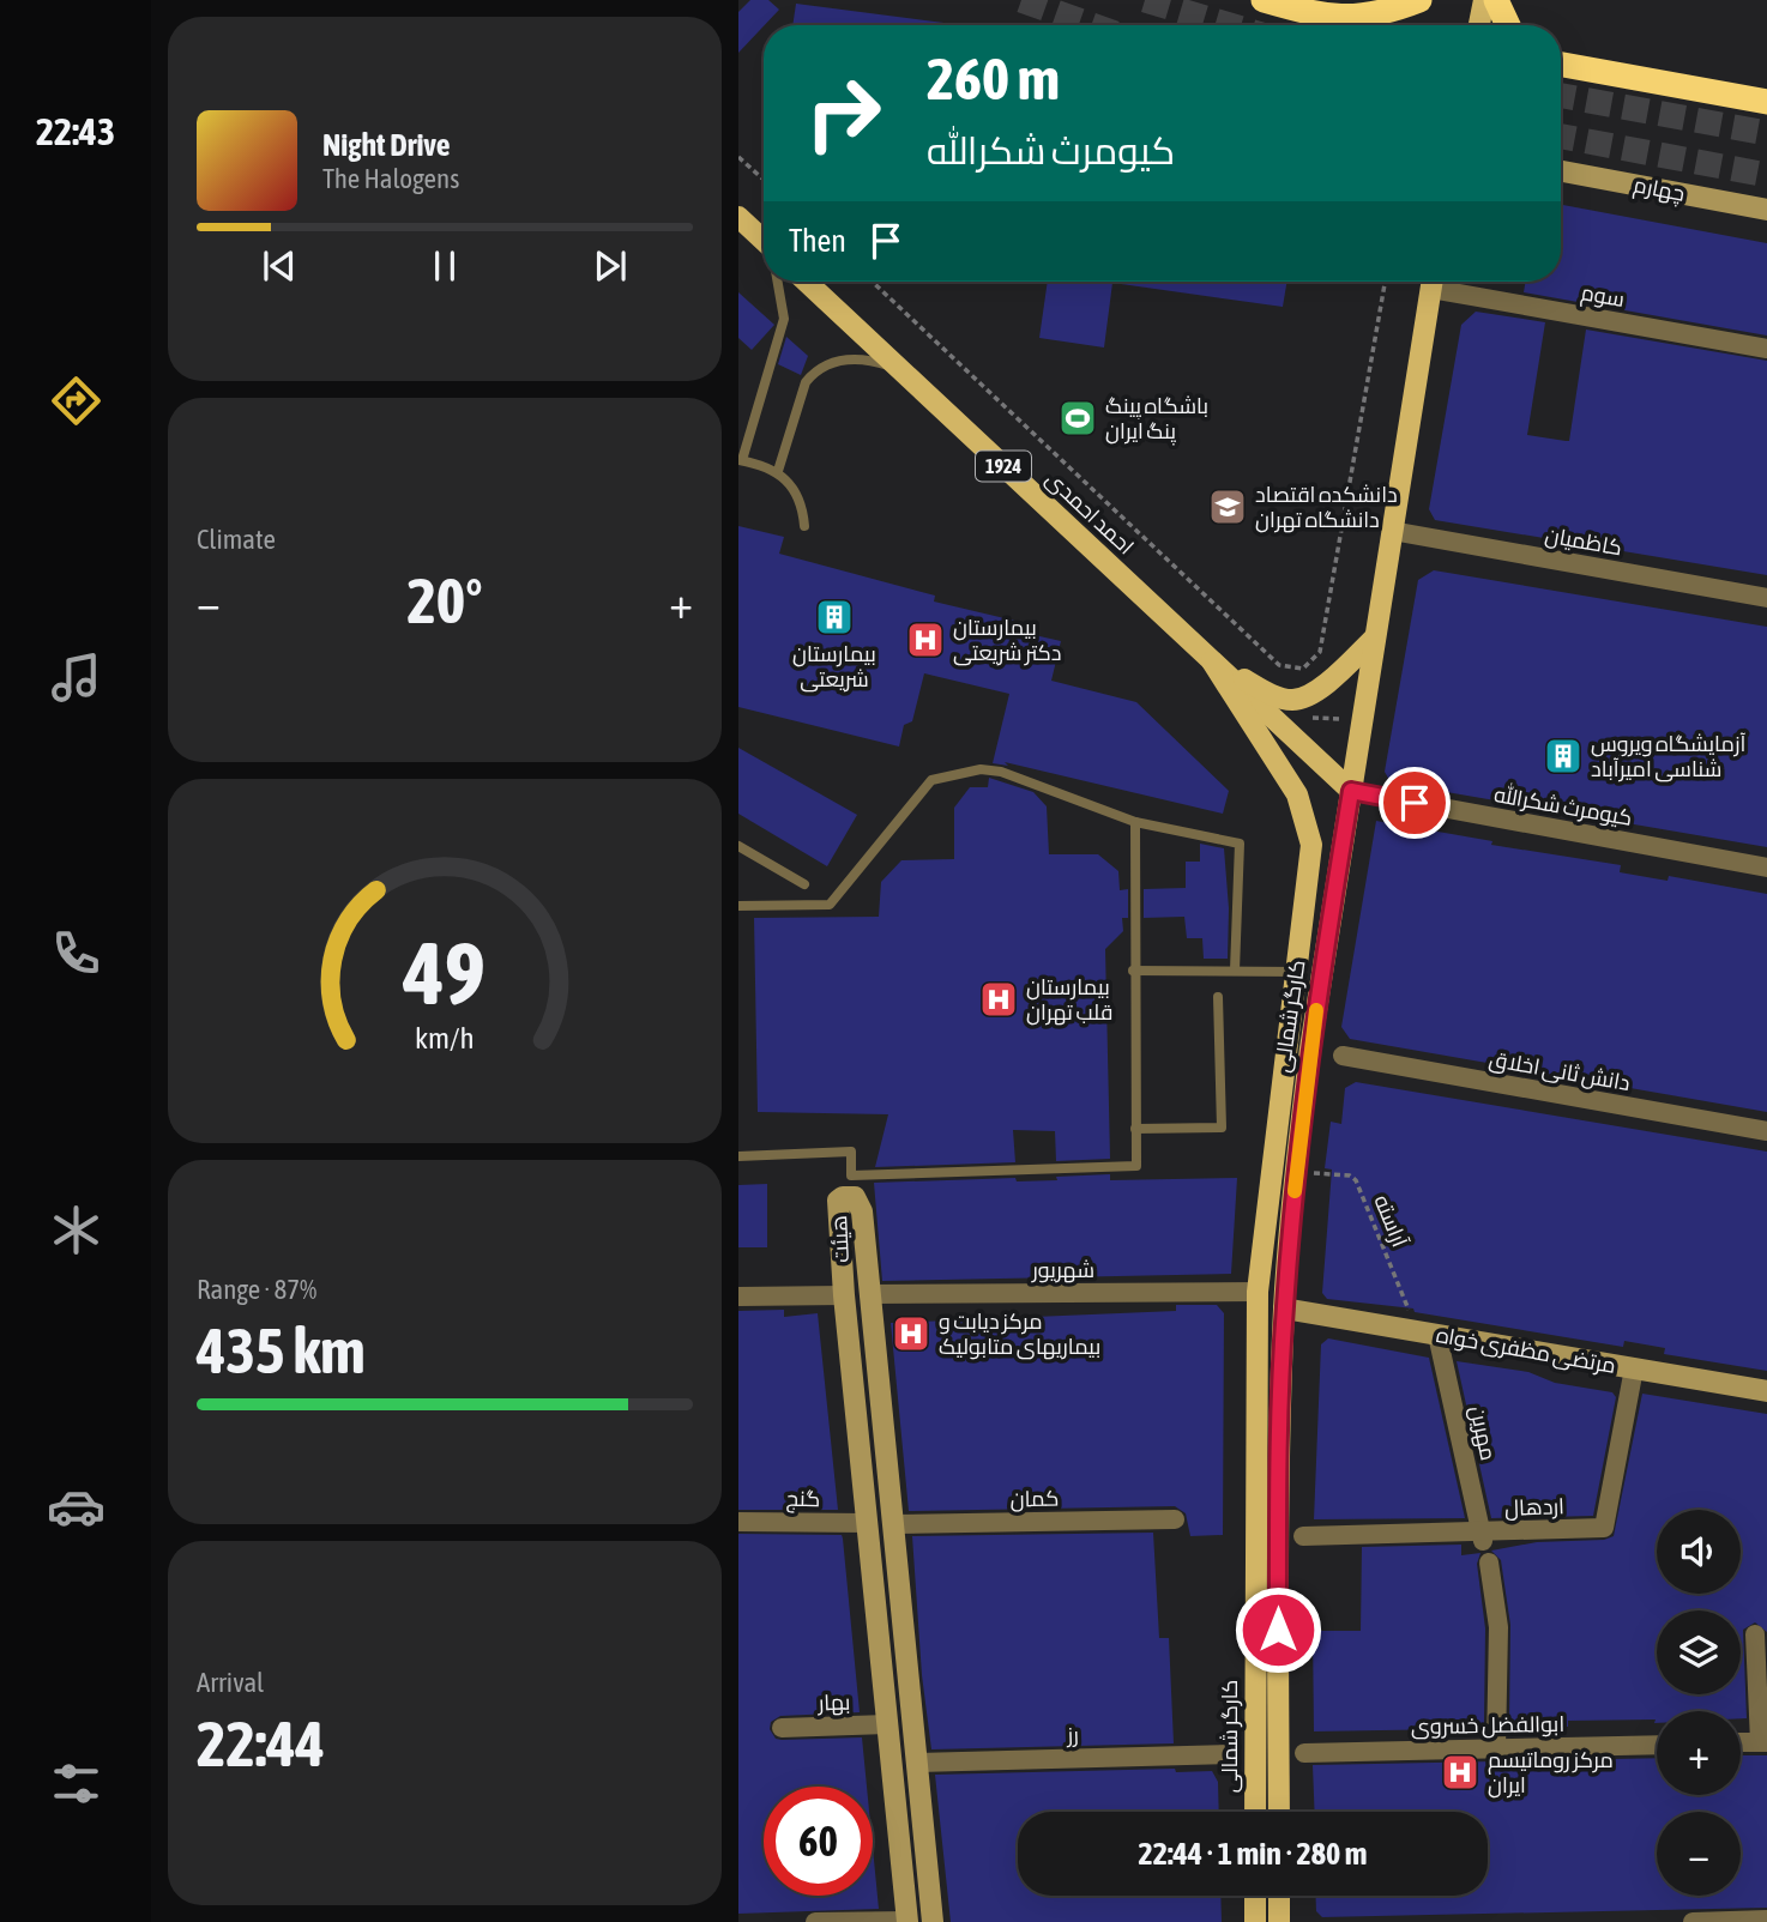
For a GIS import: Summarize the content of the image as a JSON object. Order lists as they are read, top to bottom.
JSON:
{
  "streets": {
    "main road": ["1924", "احمد احمدی", "کارگر شمالی"],
    "street": [
      "چهارم",
      "سوم",
      "کاظمیان",
      "کیومرث شکرالله",
      "دانش ثانی اخلاق",
      "هیئت",
      "شهریور",
      "مرتضی مظفری خواه",
      "مهرین",
      "گنج",
      "کمان",
      "اردهال",
      "بهار",
      "ابوالفضل خسروی",
      "رز"
    ],
    "path": ["آراسته"]
  },
  "crossings": [
    ["احمد احمدی", "کیومرث شکرالله"],
    ["احمد احمدی", "کارگر شمالی"],
    ["کاظمیان", "کارگر شمالی"],
    ["کیومرث شکرالله", "کارگر شمالی"],
    ["کارگر شمالی", "آراسته"],
    ["کارگر شمالی", "شهریور"],
    ["کارگر شمالی", "مرتضی مظفری خواه"],
    ["آراسته", "مرتضی مظفری خواه"],
    ["آراسته", "مهرین"],
    ["هیئت", "شهریور"],
    ["هیئت", "گنج"],
    ["هیئت", "کمان"],
    ["هیئت", "بهار"],
    ["هیئت", "رز"],
    ["مرتضی مظفری خواه", "مهرین"],
    ["مرتضی مظفری خواه", "اردهال"],
    ["مهرین", "اردهال"]
  ],
  "places": {
    "sports": ["باشگاه پینگ پنگ ایران"],
    "school or university": ["دانشکده اقتصاد دانشگاه تهران"],
    "building": ["بیمارستان شریعتی", "آزمایشگاه ویروس شناسی امیرآباد"],
    "hospital": [
      "بیمارستان دکتر شریعتی",
      "بیمارستان قلب تهران",
      "مرکز دیابت و بیماریهای متابولیک",
      "مرکز روماتیسم ایران"
    ]
  },
  "page": {
    "tabs": "22:43",
    "turn": ["260 m", "کیومرث شکرالله"],
    "song": ["Night Drive", "The Halogens"],
    "then": "Then",
    "tile": [
      "Climate",
      ["Range · 87%", "435 km"],
      ["Arrival", "22:44"]
    ],
    "heat": ["−", "20°", "+"],
    "map_buttons": ["+", "−"],
    "limit": "60",
    "trip": "22:44 · 1 min · 280 m",
    "gauge": ["49", "km/h"]
  }
}
